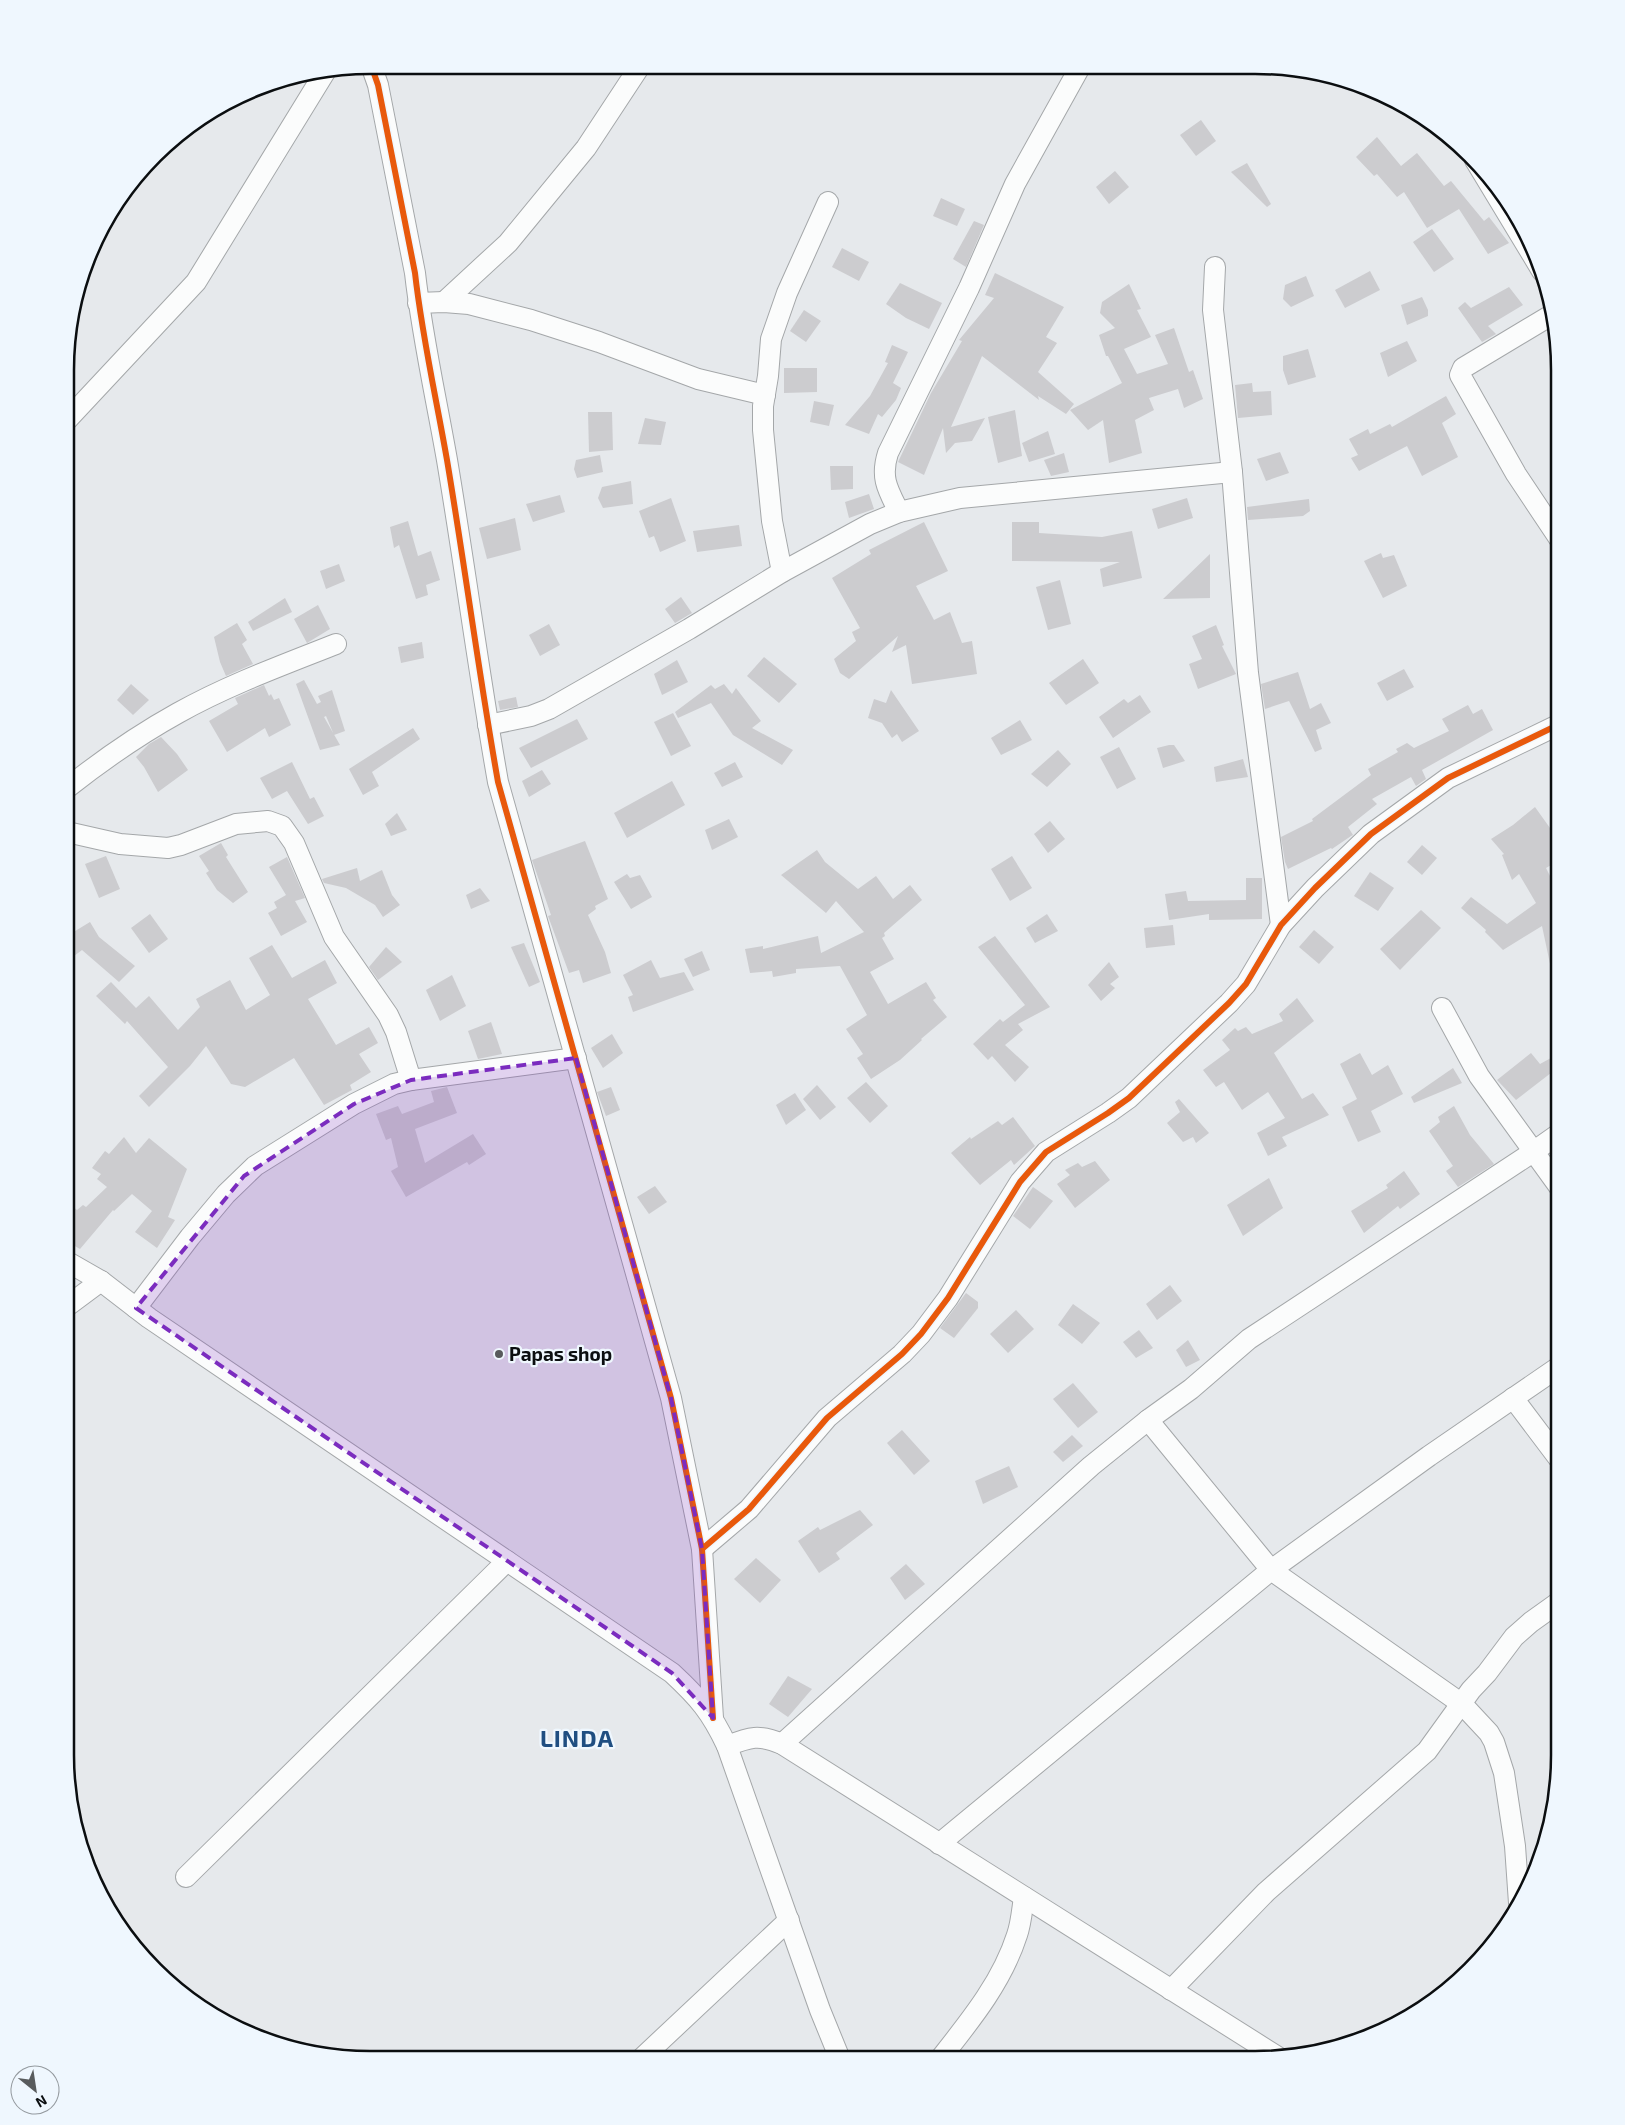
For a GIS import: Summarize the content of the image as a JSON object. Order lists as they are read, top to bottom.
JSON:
{
  "districts": ["LINDA"],
  "places": ["Papas shop"],
  "north": "bottom right"
}
